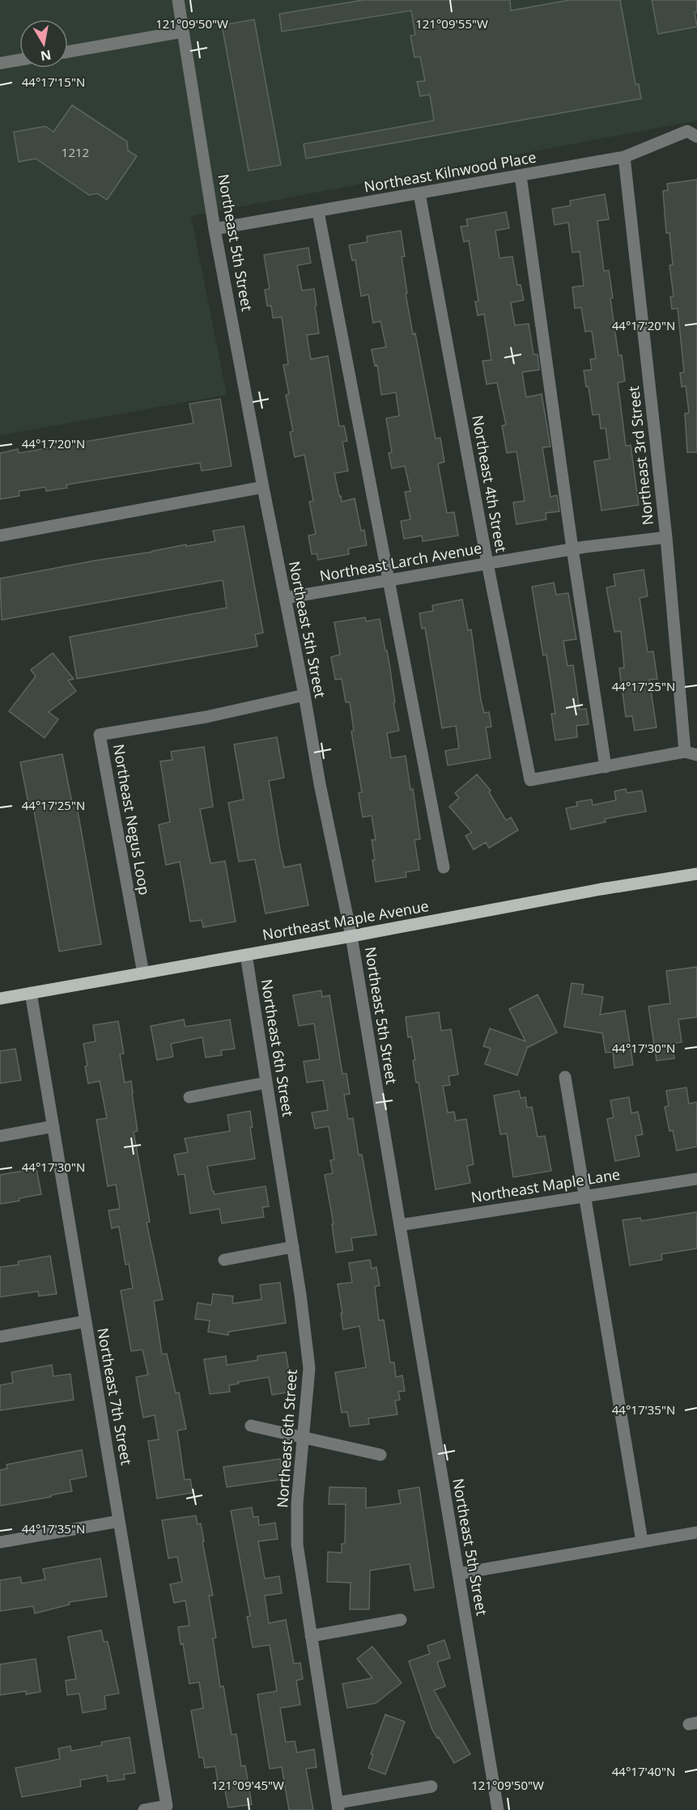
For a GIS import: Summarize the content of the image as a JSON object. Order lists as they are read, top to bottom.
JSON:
{
  "streets": {
    "main road": ["Northeast Maple Avenue"],
    "street": [
      "Northeast Kilnwood Place",
      "Northeast 5th Street",
      "Northeast 3rd Street",
      "Northeast 4th Street",
      "Northeast Larch Avenue",
      "Northeast Negus Loop",
      "Northeast 6th Street",
      "Northeast Maple Lane",
      "Northeast 7th Street"
    ]
  },
  "crossings": [
    ["Northeast Kilnwood Place", "Northeast 5th Street"],
    ["Northeast Kilnwood Place", "Northeast 3rd Street"],
    ["Northeast Kilnwood Place", "Northeast 4th Street"],
    ["Northeast 5th Street", "Northeast Larch Avenue"],
    ["Northeast 5th Street", "Northeast Negus Loop"],
    ["Northeast 5th Street", "Northeast Maple Avenue"],
    ["Northeast 5th Street", "Northeast Maple Lane"],
    ["Northeast 3rd Street", "Northeast Larch Avenue"],
    ["Northeast 4th Street", "Northeast Larch Avenue"],
    ["Northeast Negus Loop", "Northeast Maple Avenue"],
    ["Northeast Maple Avenue", "Northeast 6th Street"],
    ["Northeast Maple Avenue", "Northeast 7th Street"]
  ],
  "house_numbers": ["1212"],
  "north": "bottom",
  "coordinates": [
    "121°09'50\"W",
    "121°09'55\"W",
    "44°17'15\"N",
    "44°17'20\"N",
    "44°17'25\"N",
    "44°17'30\"N",
    "44°17'35\"N",
    "44°17'40\"N",
    "121°09'45\"W"
  ]
}
